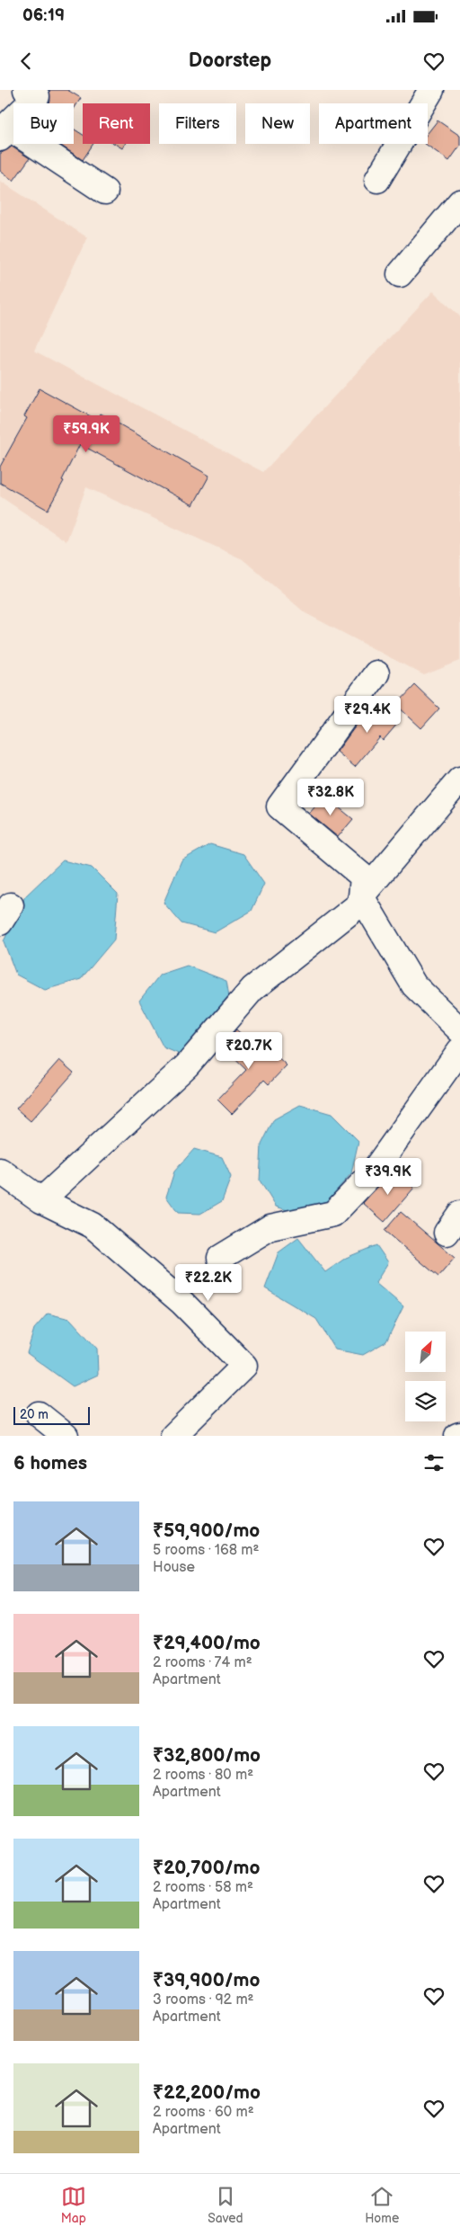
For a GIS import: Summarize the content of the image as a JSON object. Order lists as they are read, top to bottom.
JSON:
{
  "scale_bar": "20 m",
  "north": "top right",
  "page": {
    "status": "06:19",
    "header": "Doorstep",
    "chip": [
      "Buy",
      "Rent",
      "Filters",
      "New",
      "Apartment"
    ],
    "price": [
      "₹59.9K",
      "₹29.4K",
      "₹32.8K",
      "₹20.7K",
      "₹39.9K",
      "₹22.2K"
    ],
    "scale": "20 m",
    "heading": "6 homes",
    "list": [
      {
        "name": "₹59,900/mo",
        "note": "5 rooms · 168 m² · House"
      },
      {
        "name": "₹29,400/mo",
        "note": "2 rooms · 74 m² · Apartment"
      },
      {
        "name": "₹32,800/mo",
        "note": "2 rooms · 80 m² · Apartment"
      },
      {
        "name": "₹20,700/mo",
        "note": "2 rooms · 58 m² · Apartment"
      },
      {
        "name": "₹39,900/mo",
        "note": "3 rooms · 92 m² · Apartment"
      },
      {
        "name": "₹22,200/mo",
        "note": "2 rooms · 60 m² · Apartment"
      }
    ],
    "tabs": ["Map", "Saved", "Home"]
  }
}
